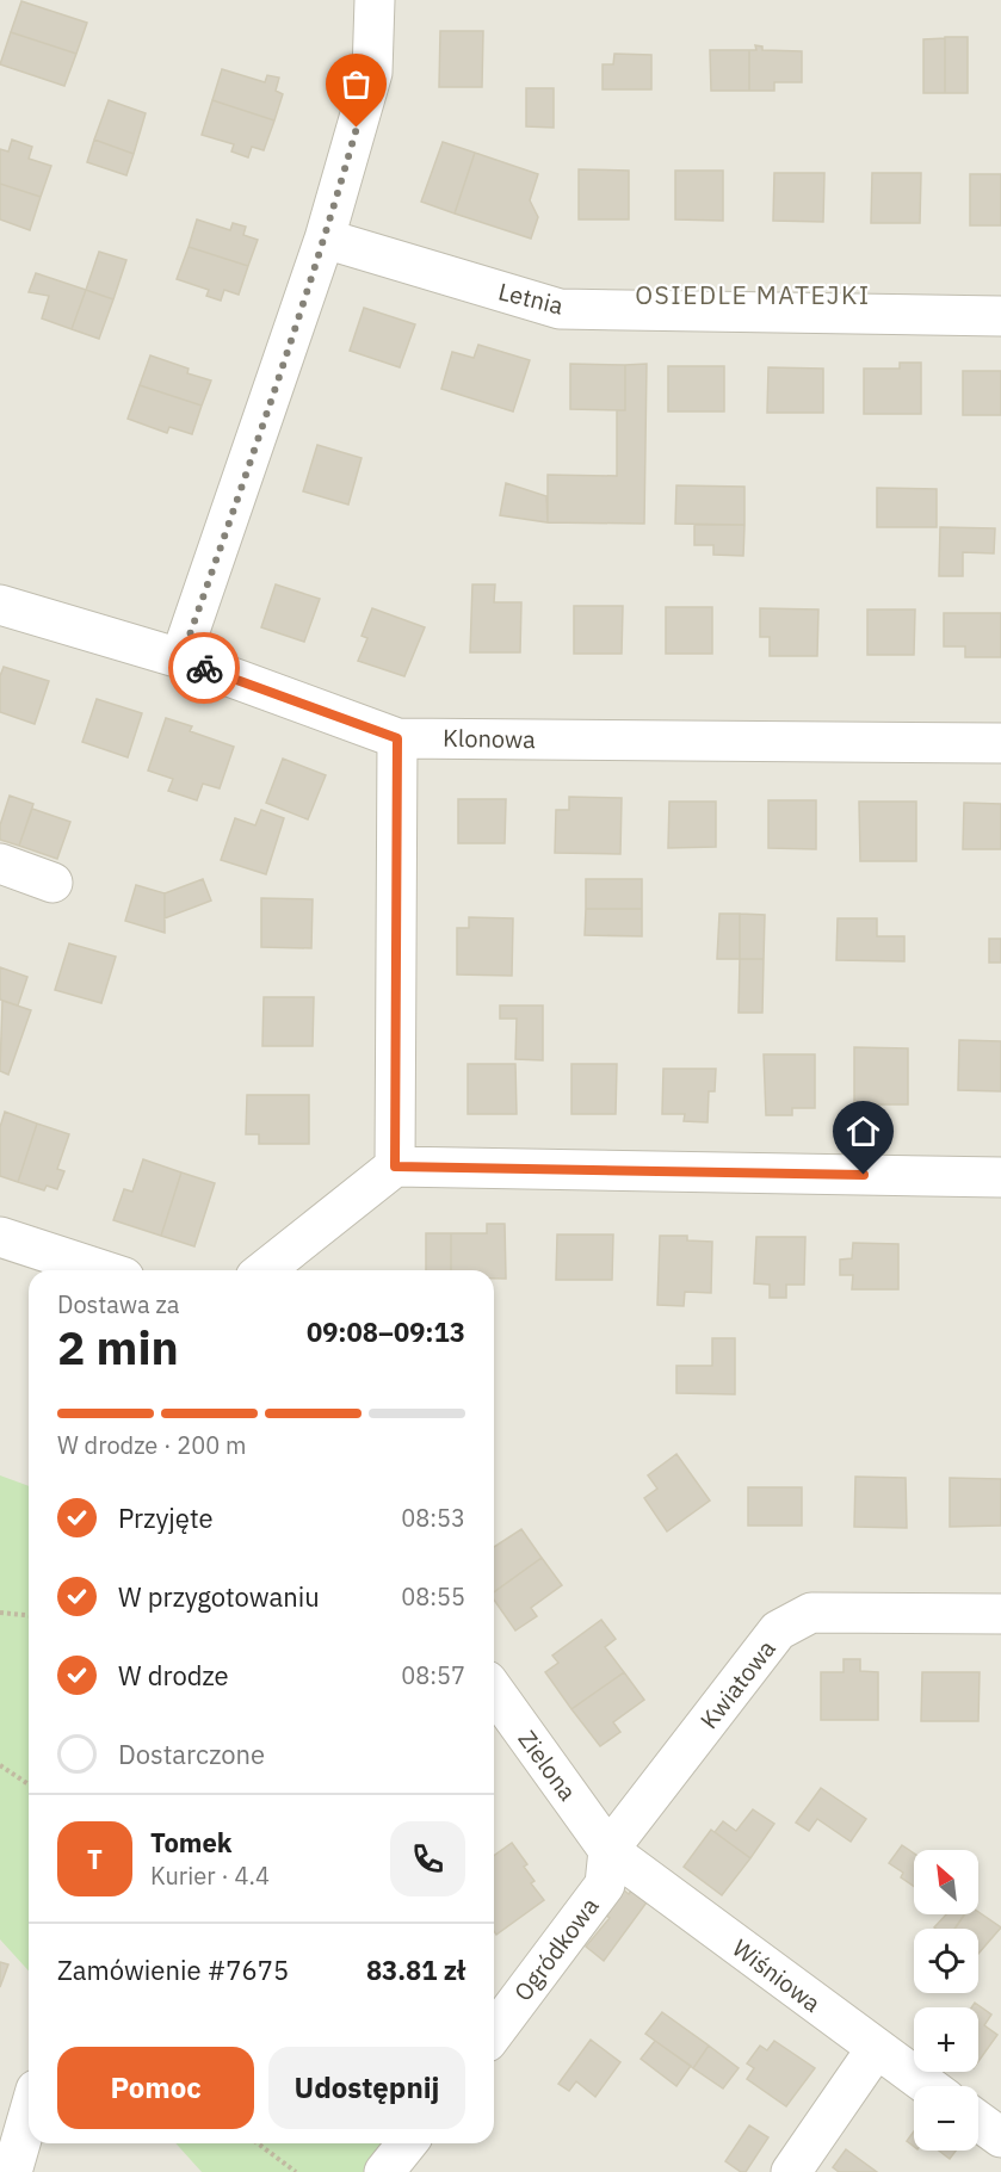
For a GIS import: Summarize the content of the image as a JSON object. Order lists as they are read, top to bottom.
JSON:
{
  "streets": {
    "street": [
      "Letnia",
      "Klonowa",
      "Kwiatowa",
      "Zielona",
      "Ogródkowa",
      "Wiśniowa"
    ]
  },
  "crossings": [
    ["Kwiatowa", "Zielona"],
    ["Kwiatowa", "Ogródkowa"],
    ["Kwiatowa", "Wiśniowa"],
    ["Zielona", "Ogródkowa"],
    ["Zielona", "Wiśniowa"],
    ["Ogródkowa", "Wiśniowa"]
  ],
  "districts": ["OSIEDLE MATEJKI"],
  "north": "top left",
  "page": {
    "heading": ["2 min", "Dostawa za", "09:08–09:13"],
    "panel": [
      "Tomek",
      "Kurier · 4.4",
      "Zamówienie #7675",
      "83.81 zł"
    ],
    "bar": "W drodze · 200 m",
    "list": [
      ["Przyjęte", "08:53"],
      ["W przygotowaniu", "08:55"],
      ["W drodze", "08:57"],
      "Dostarczone"
    ],
    "round": "T",
    "map_buttons": ["+", "−"],
    "buttons": ["Pomoc", "Udostępnij"]
  }
}
